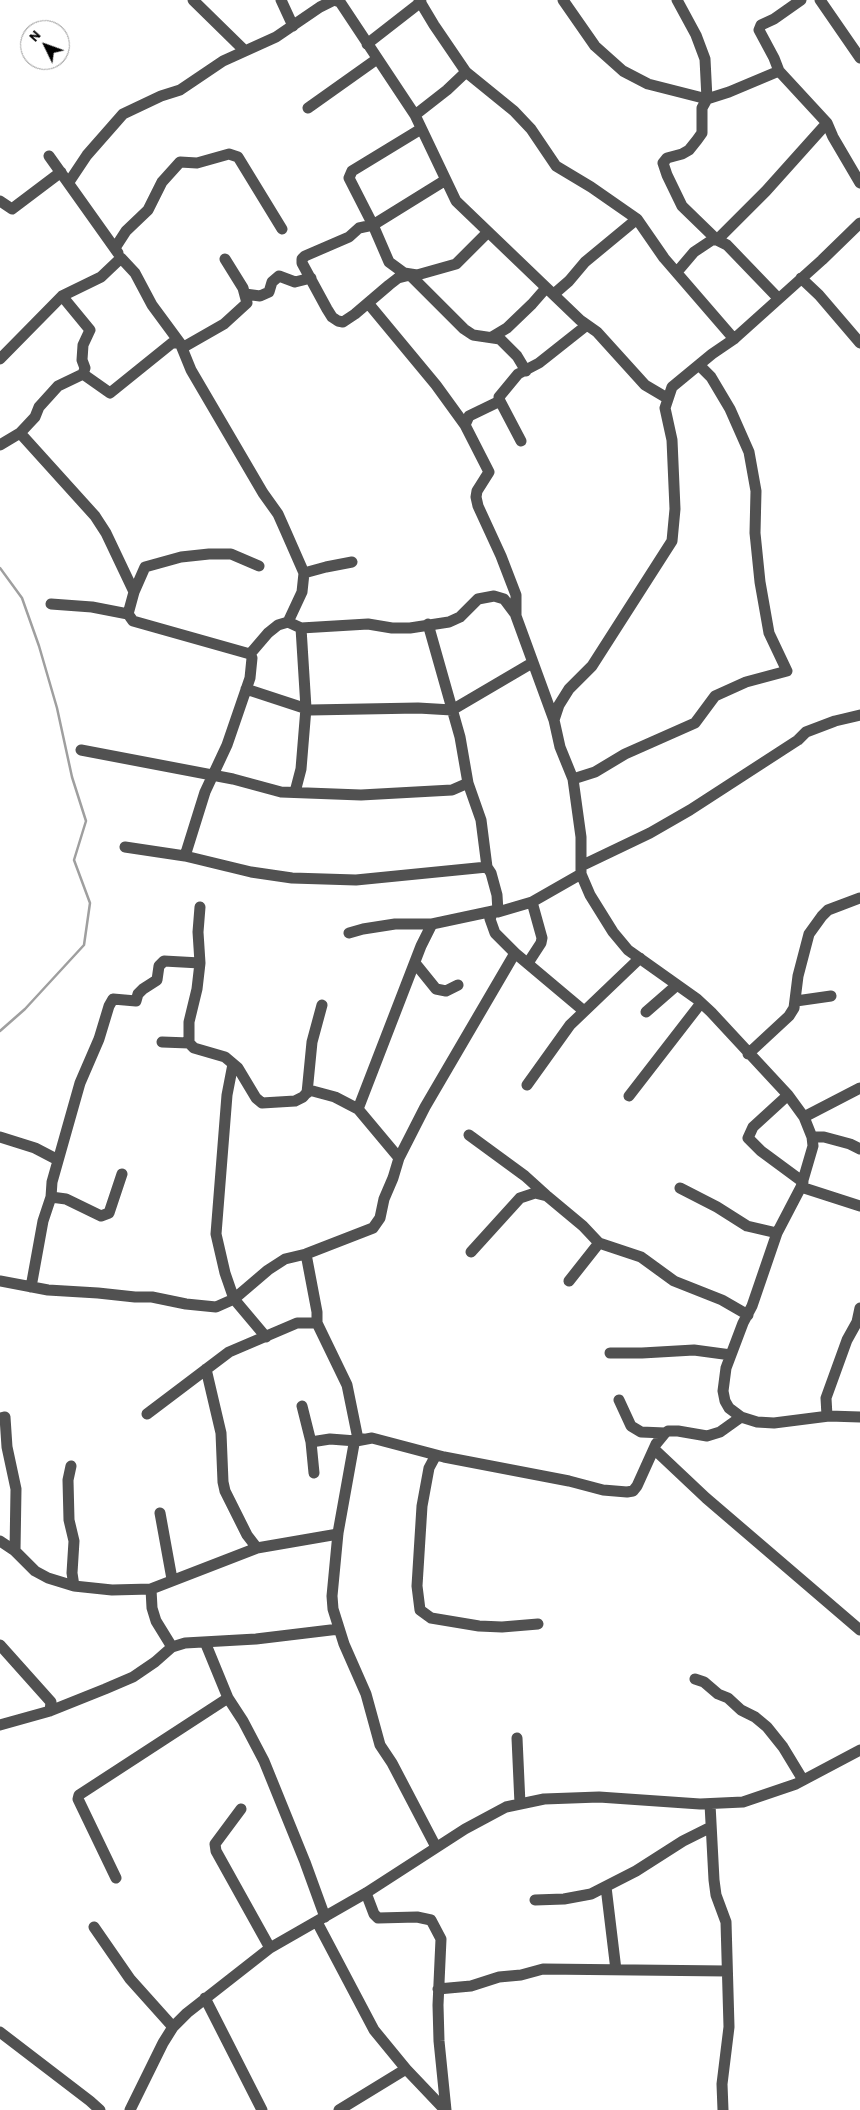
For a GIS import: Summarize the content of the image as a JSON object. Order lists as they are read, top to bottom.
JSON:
{
  "north": "top left"
}
